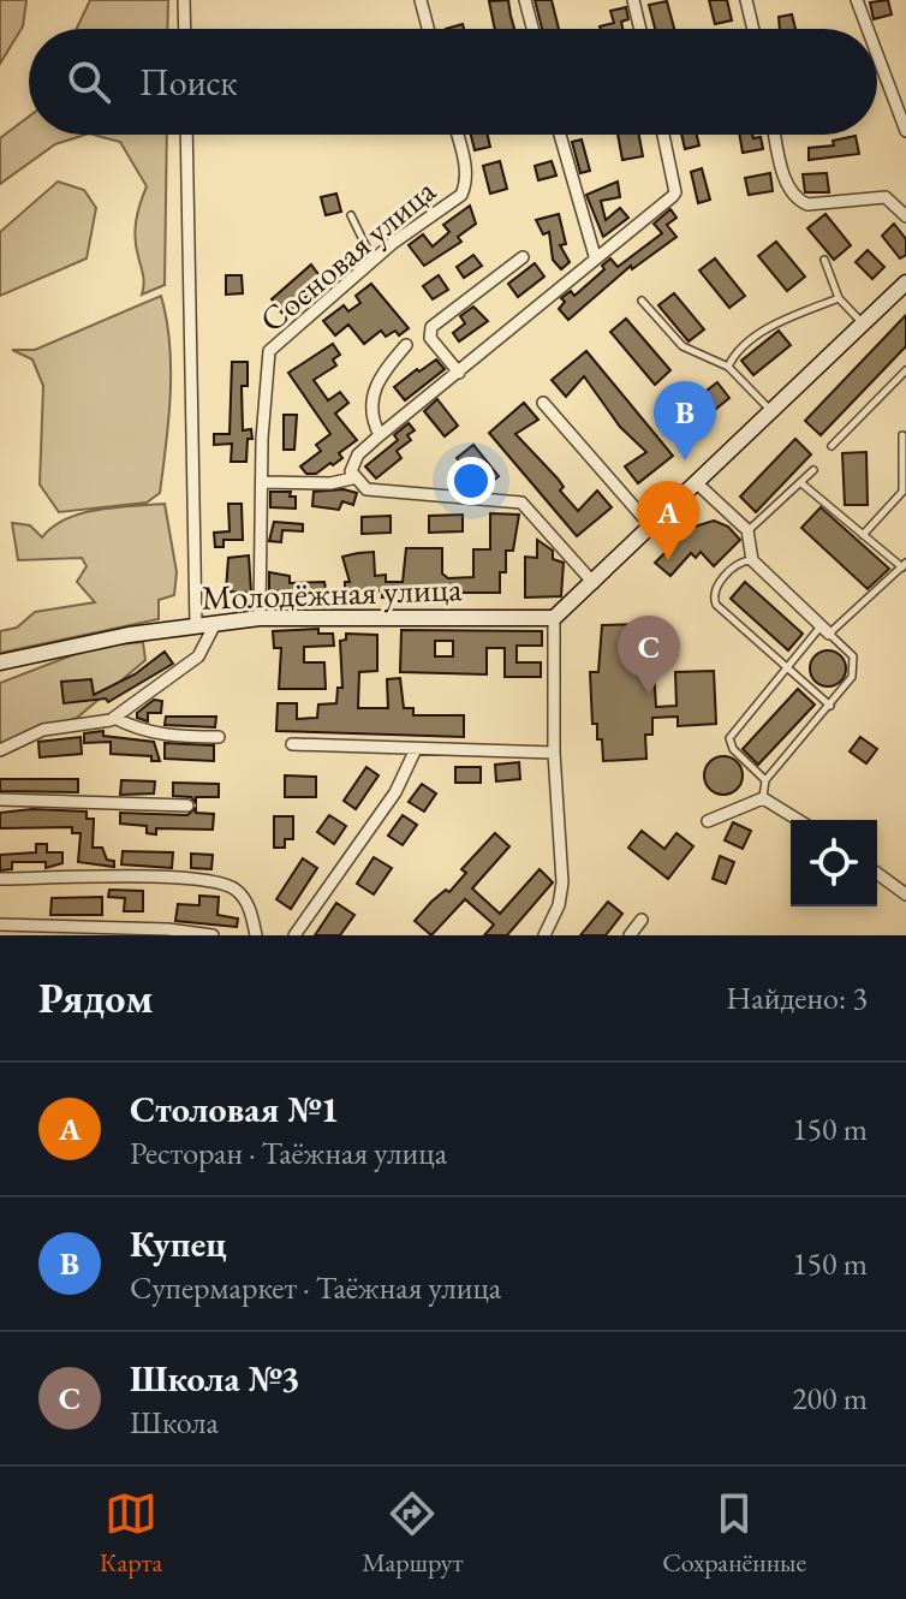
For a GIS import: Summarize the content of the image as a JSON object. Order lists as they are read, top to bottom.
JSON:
{
  "streets": {
    "main road": ["Молодёжная улица"],
    "street": ["Сосновая улица"]
  },
  "crossings": [
    ["Сосновая улица", "Молодёжная улица"]
  ],
  "page": {
    "search": "Поиск",
    "pins": ["B", "A", "C"],
    "heading": ["Рядом", "Найдено: 3"],
    "list": [
      {
        "mark": "A",
        "name": "Столовая №1",
        "note": "Ресторан · Таёжная улица",
        "value": "150 m"
      },
      {
        "mark": "B",
        "name": "Купец",
        "note": "Супермаркет · Таёжная улица",
        "value": "150 m"
      },
      {
        "mark": "C",
        "name": "Школа №3",
        "note": "Школа",
        "value": "200 m"
      }
    ],
    "nav": ["Карта", "Маршрут", "Сохранённые"]
  }
}
